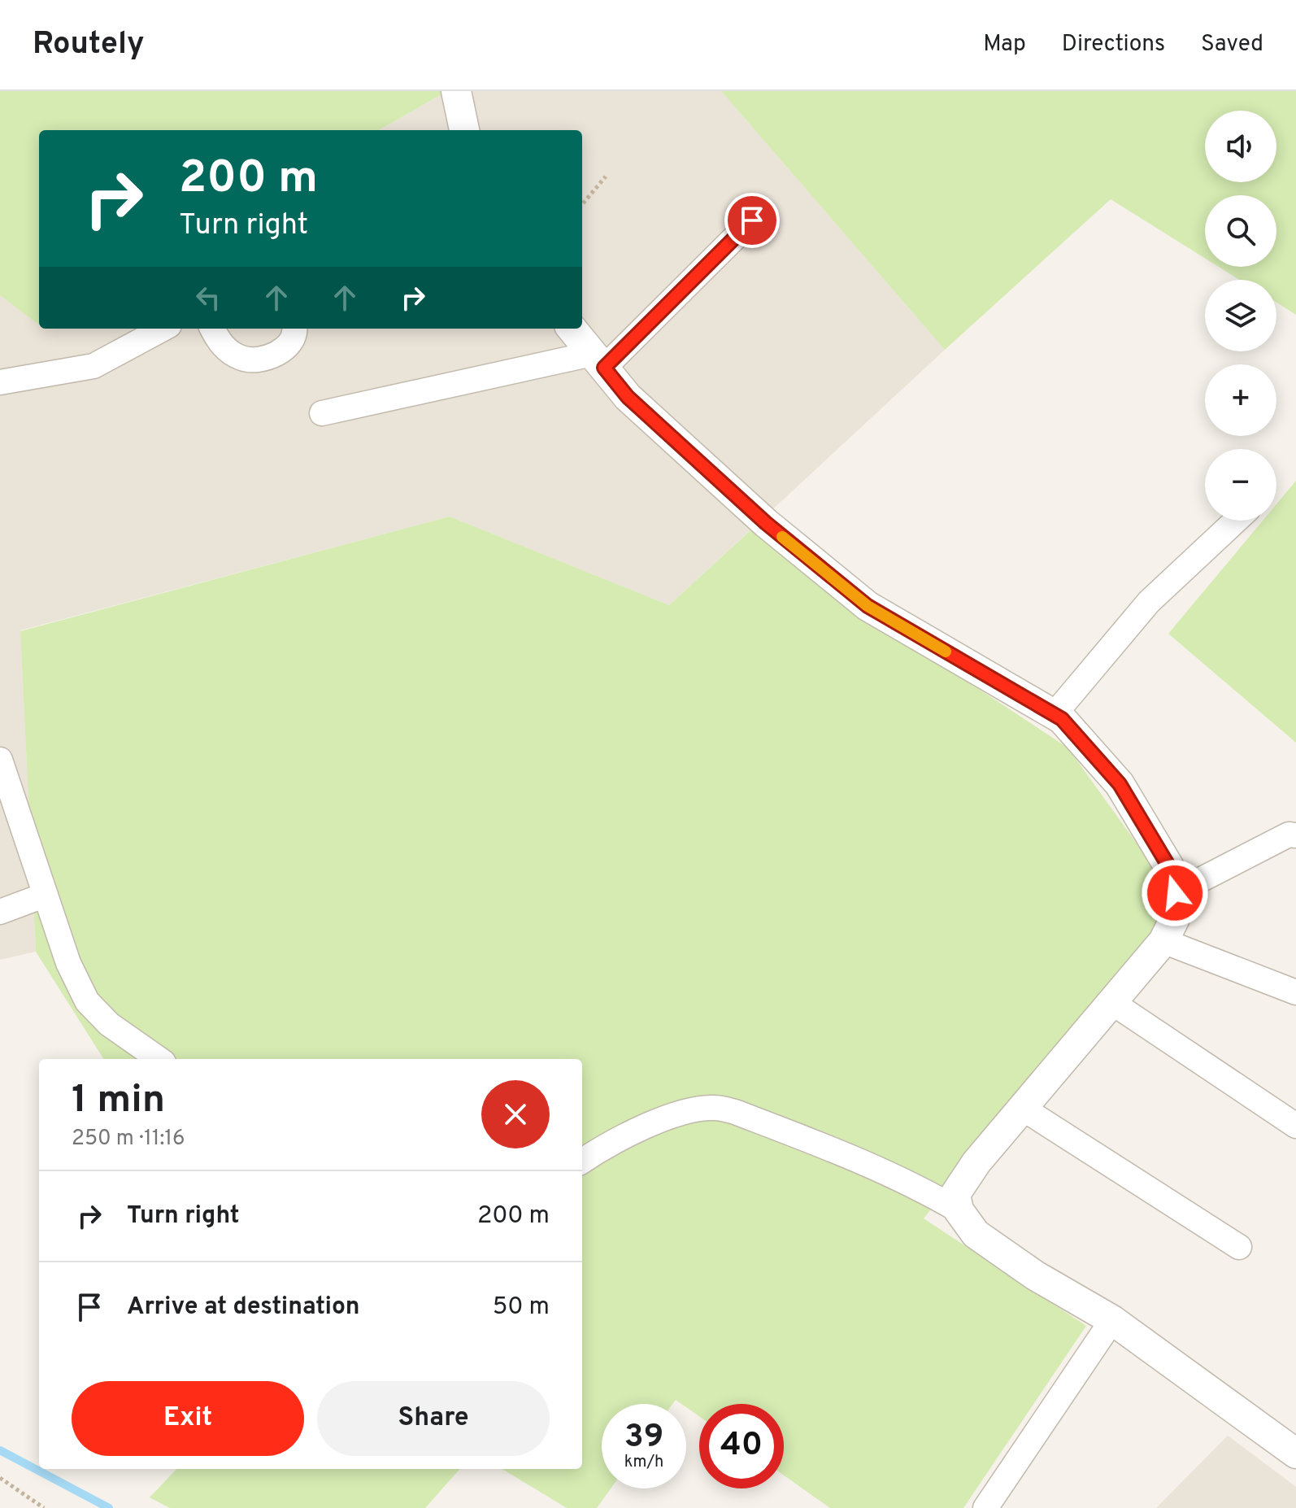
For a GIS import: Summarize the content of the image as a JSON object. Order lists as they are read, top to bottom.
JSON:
{
  "page": {
    "header": "Routely",
    "nav": ["Map", "Directions", "Saved"],
    "map_buttons": ["+", "−"],
    "turn": ["200 m", "Turn right"],
    "heading": ["1 min", "250 m · 11:16"],
    "list": [
      {
        "name": "Turn right",
        "value": "200 m"
      },
      {
        "name": "Arrive at destination",
        "value": "50 m"
      }
    ],
    "buttons": ["Exit", "Share"],
    "speed": "39 km/h",
    "limit": "40"
  }
}
